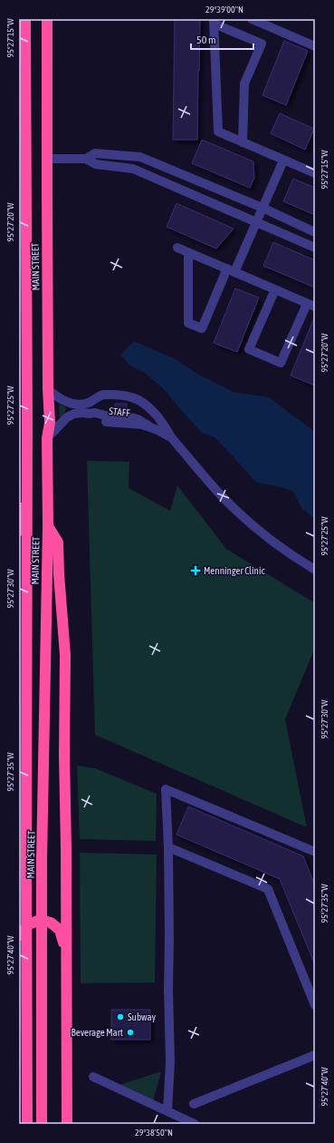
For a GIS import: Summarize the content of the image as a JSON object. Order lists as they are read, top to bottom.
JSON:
{
  "streets": {
    "highway": ["MAIN STREET"],
    "lane": ["STAFF"]
  },
  "places": {
    "health": ["Menninger Clinic"],
    "other": ["Subway", "Beverage Mart"]
  },
  "scale_bar": "50 m",
  "coordinates": [
    "29°39'00\"N",
    "95°27'15\"W",
    "95°27'20\"W",
    "95°27'25\"W",
    "95°27'30\"W",
    "95°27'35\"W",
    "95°27'40\"W",
    "29°38'50\"N"
  ]
}
